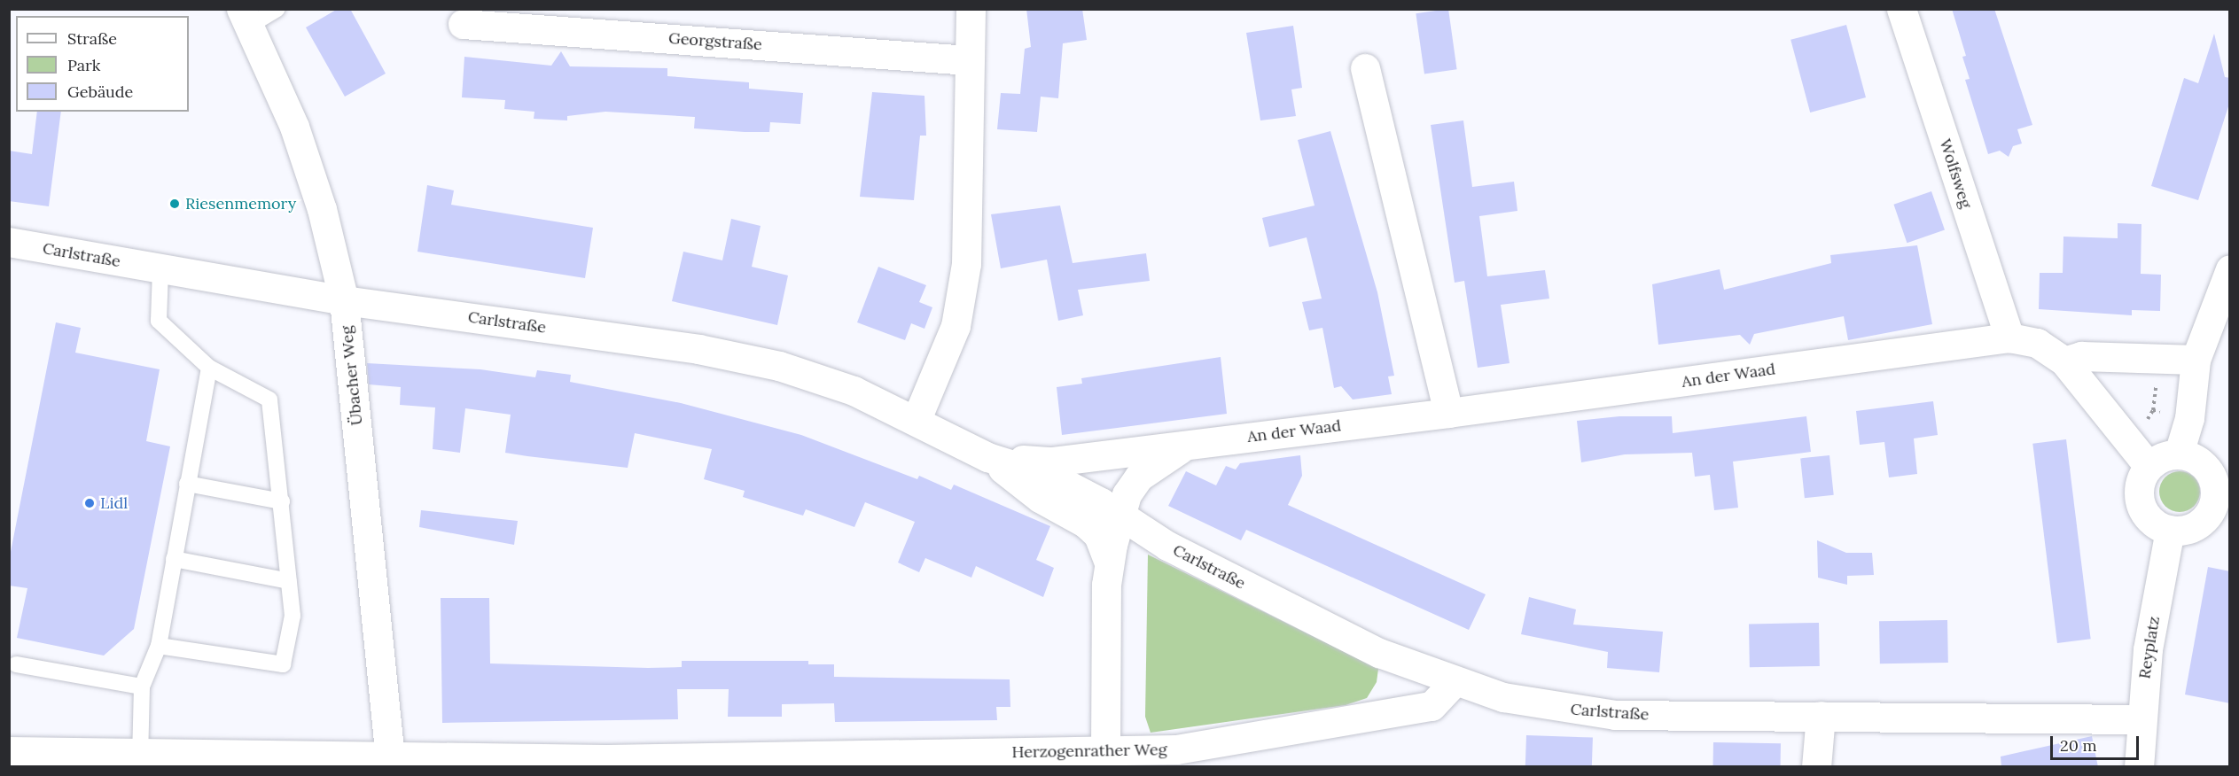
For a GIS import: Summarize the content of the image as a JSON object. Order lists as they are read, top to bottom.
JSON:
{
  "streets": {
    "street": [
      "Georgstraße",
      "Wolfsweg",
      "Carlstraße",
      "Übacher Weg",
      "An der Waad",
      "Reyplatz",
      "Herzogenrather Weg"
    ]
  },
  "crossings": [
    ["Wolfsweg", "An der Waad"],
    ["Carlstraße", "Übacher Weg"],
    ["Carlstraße", "An der Waad"],
    ["Carlstraße", "Reyplatz"],
    ["Carlstraße", "Herzogenrather Weg"],
    ["Übacher Weg", "Herzogenrather Weg"]
  ],
  "places": ["Riesenmemory", "Lidl"],
  "legend": ["Straße", "Park", "Gebäude"],
  "scale_bar": "20 m"
}
